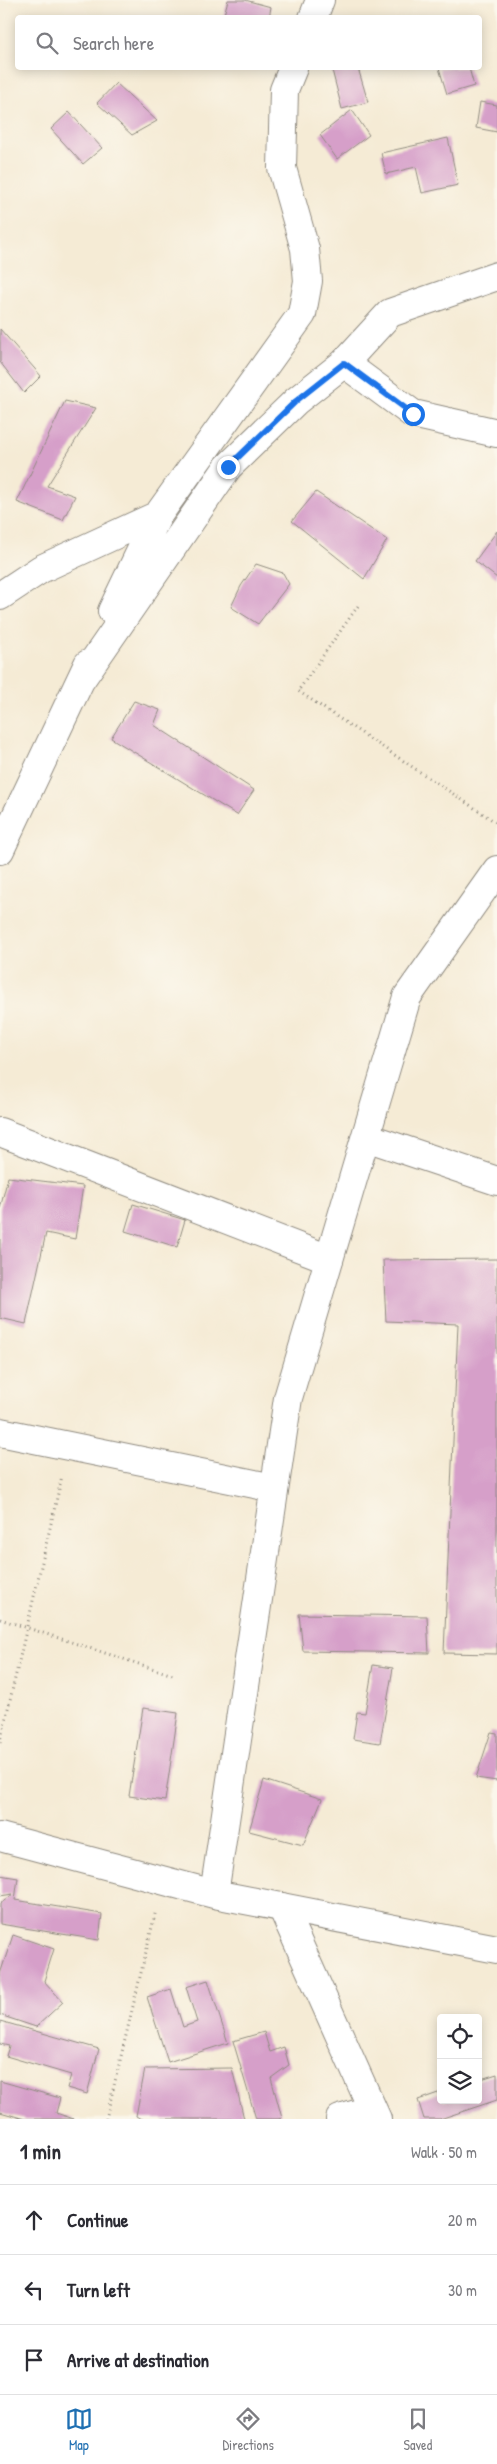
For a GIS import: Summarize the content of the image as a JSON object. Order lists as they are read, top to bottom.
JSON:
{
  "page": {
    "search": "Search here",
    "heading": ["1 min", "Walk · 50 m"],
    "list": [
      ["Continue", "20 m"],
      ["Turn left", "30 m"],
      "Arrive at destination"
    ],
    "nav": ["Map", "Directions", "Saved"]
  }
}
